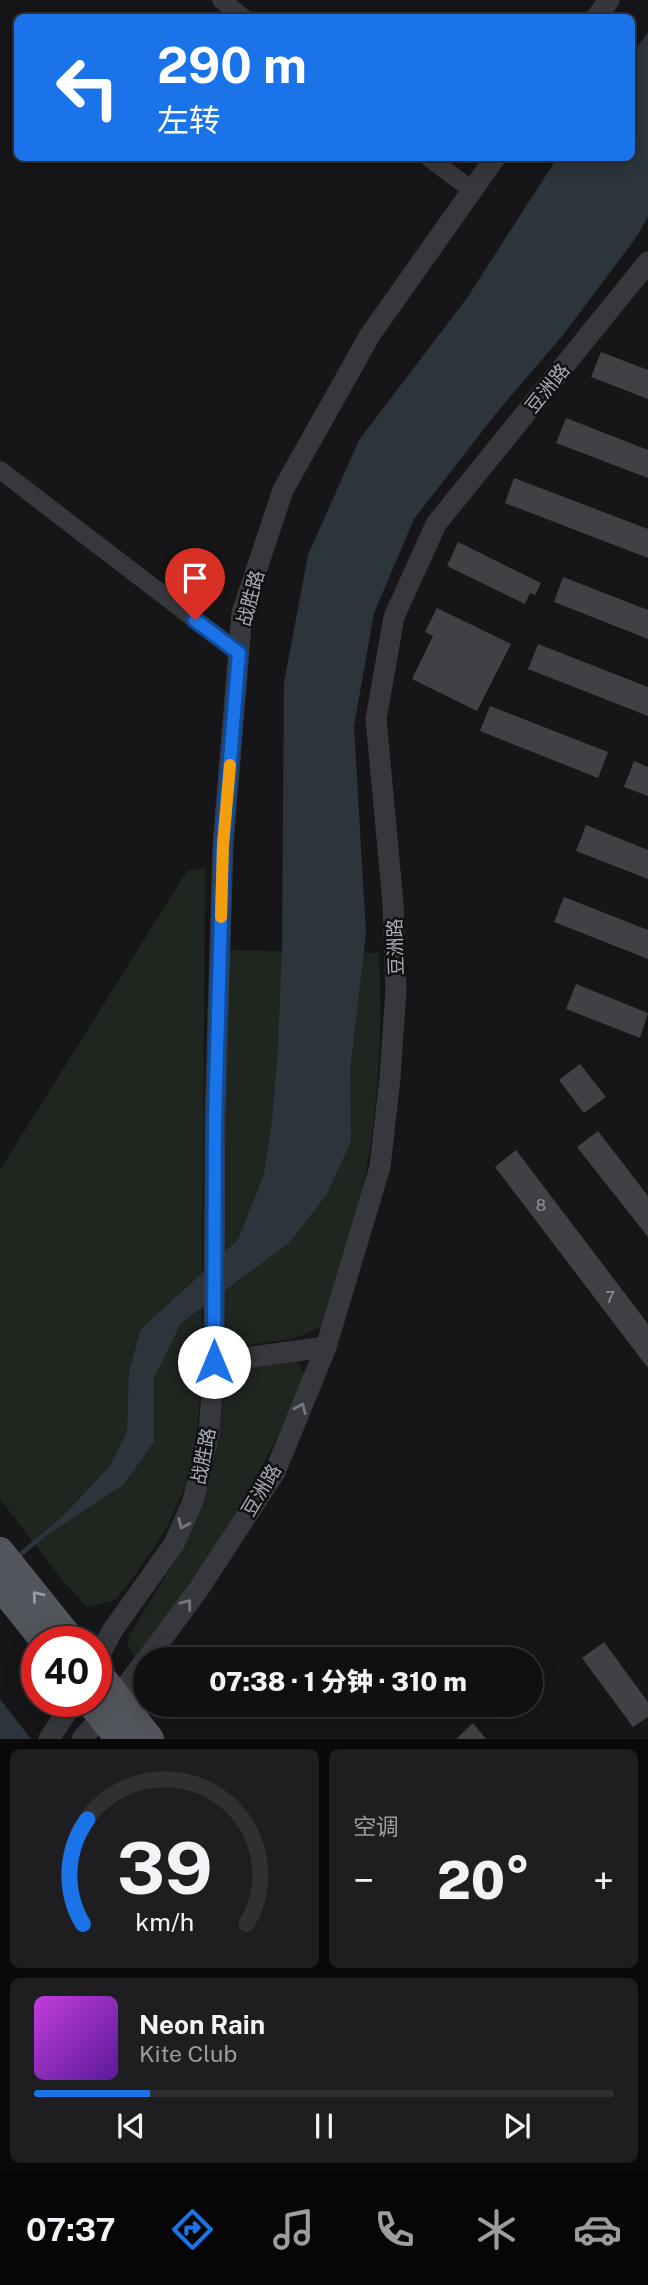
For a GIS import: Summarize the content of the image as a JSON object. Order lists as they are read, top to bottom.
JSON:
{
  "streets": {
    "street": ["豆洲路", "战胜路"]
  },
  "house_numbers": ["8", "7"],
  "page": {
    "turn": ["290 m", "左转"],
    "limit": "40",
    "trip": "07:38 · 1 分钟 · 310 m",
    "tile": "空调",
    "heat": ["−", "20°", "+"],
    "song": ["Neon Rain", "Kite Club"],
    "tabs": "07:37",
    "gauge": ["39", "km/h"]
  }
}
